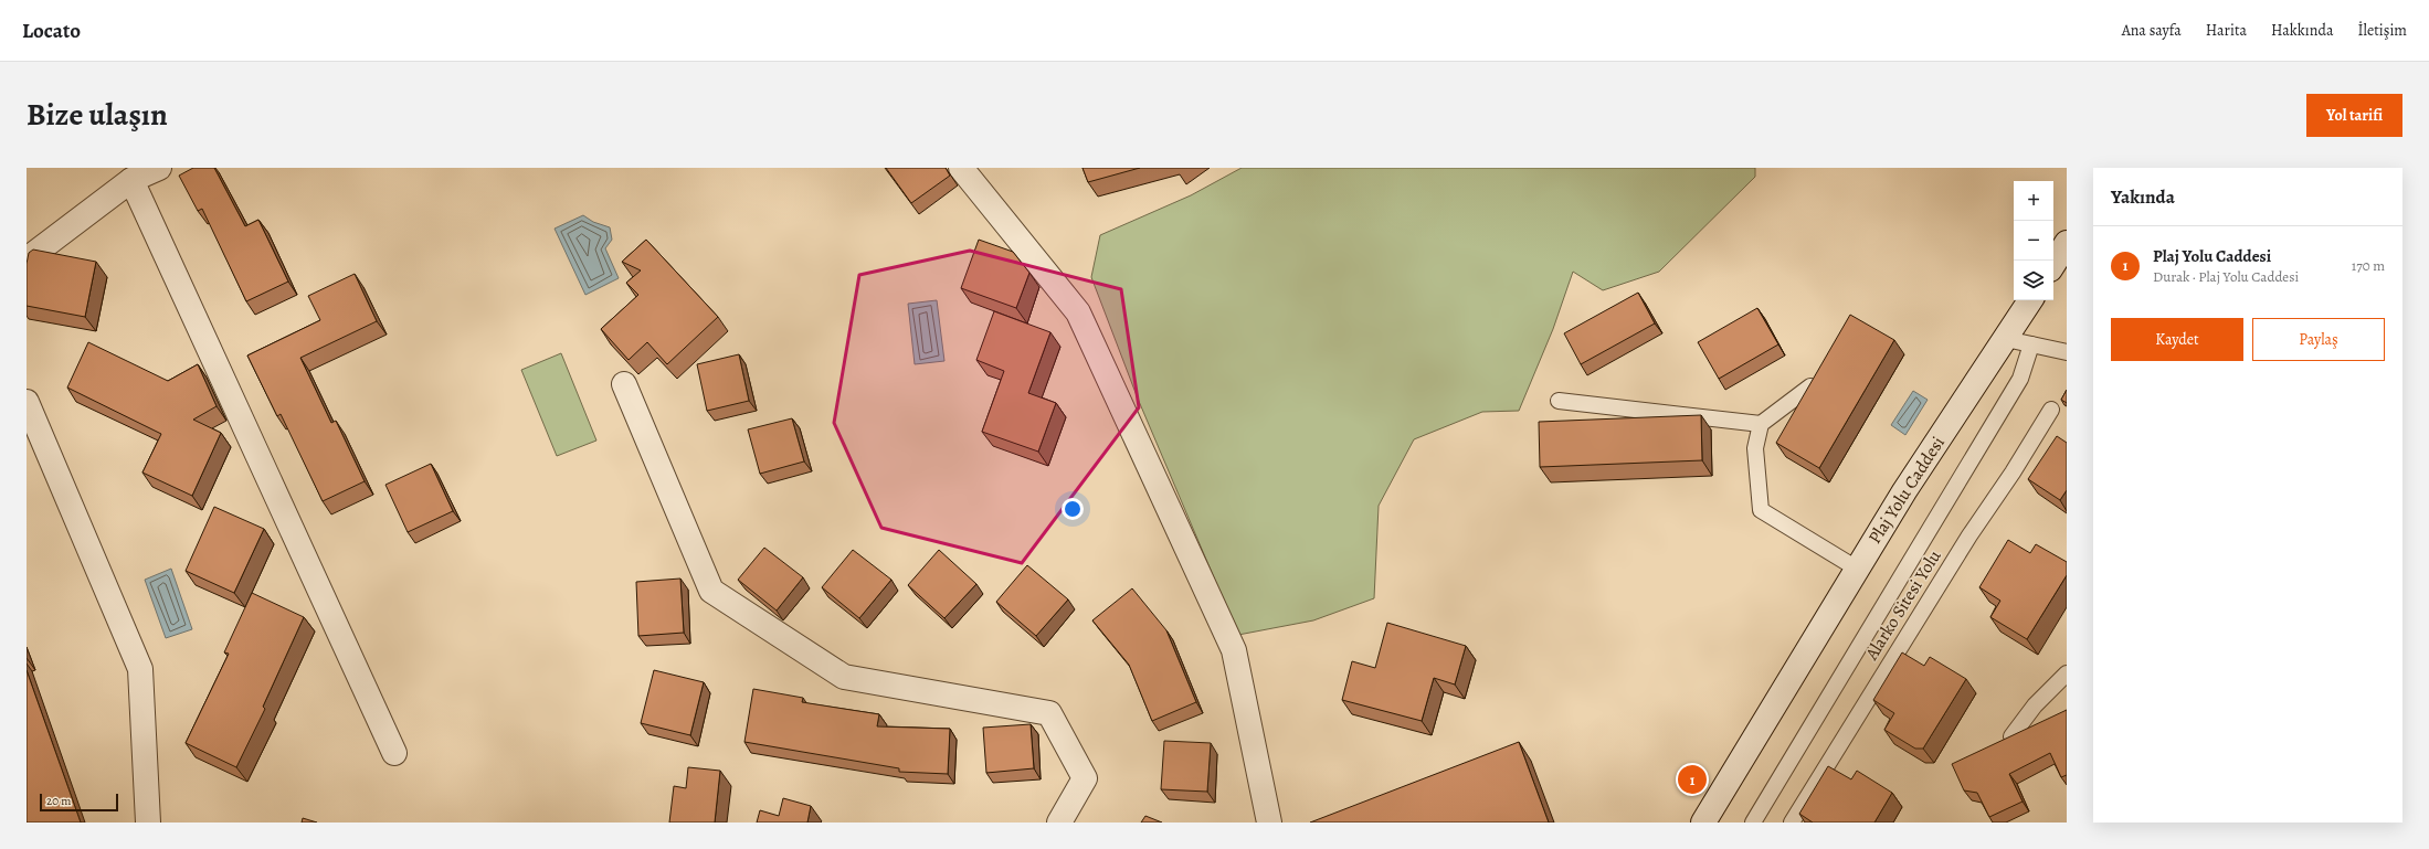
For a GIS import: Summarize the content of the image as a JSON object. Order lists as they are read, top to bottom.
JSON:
{
  "streets": {
    "street": ["Plaj Yolu Caddesi"],
    "lane": ["Alarko Sitesi Yolu"]
  },
  "scale_bar": "20 m",
  "page": {
    "header": "Locato",
    "nav": [
      "Ana sayfa",
      "Harita",
      "Hakkında",
      "İletişim"
    ],
    "title": "Bize ulaşın",
    "buttons": [
      "Yol tarifi",
      ["Kaydet", "Paylaş"]
    ],
    "heading": "Yakında",
    "map_buttons": ["+", "−"],
    "list": [
      {
        "mark": "1",
        "name": "Plaj Yolu Caddesi",
        "note": "Durak · Plaj Yolu Caddesi",
        "value": "170 m"
      }
    ],
    "pins": "1",
    "scale": "20 m"
  }
}
